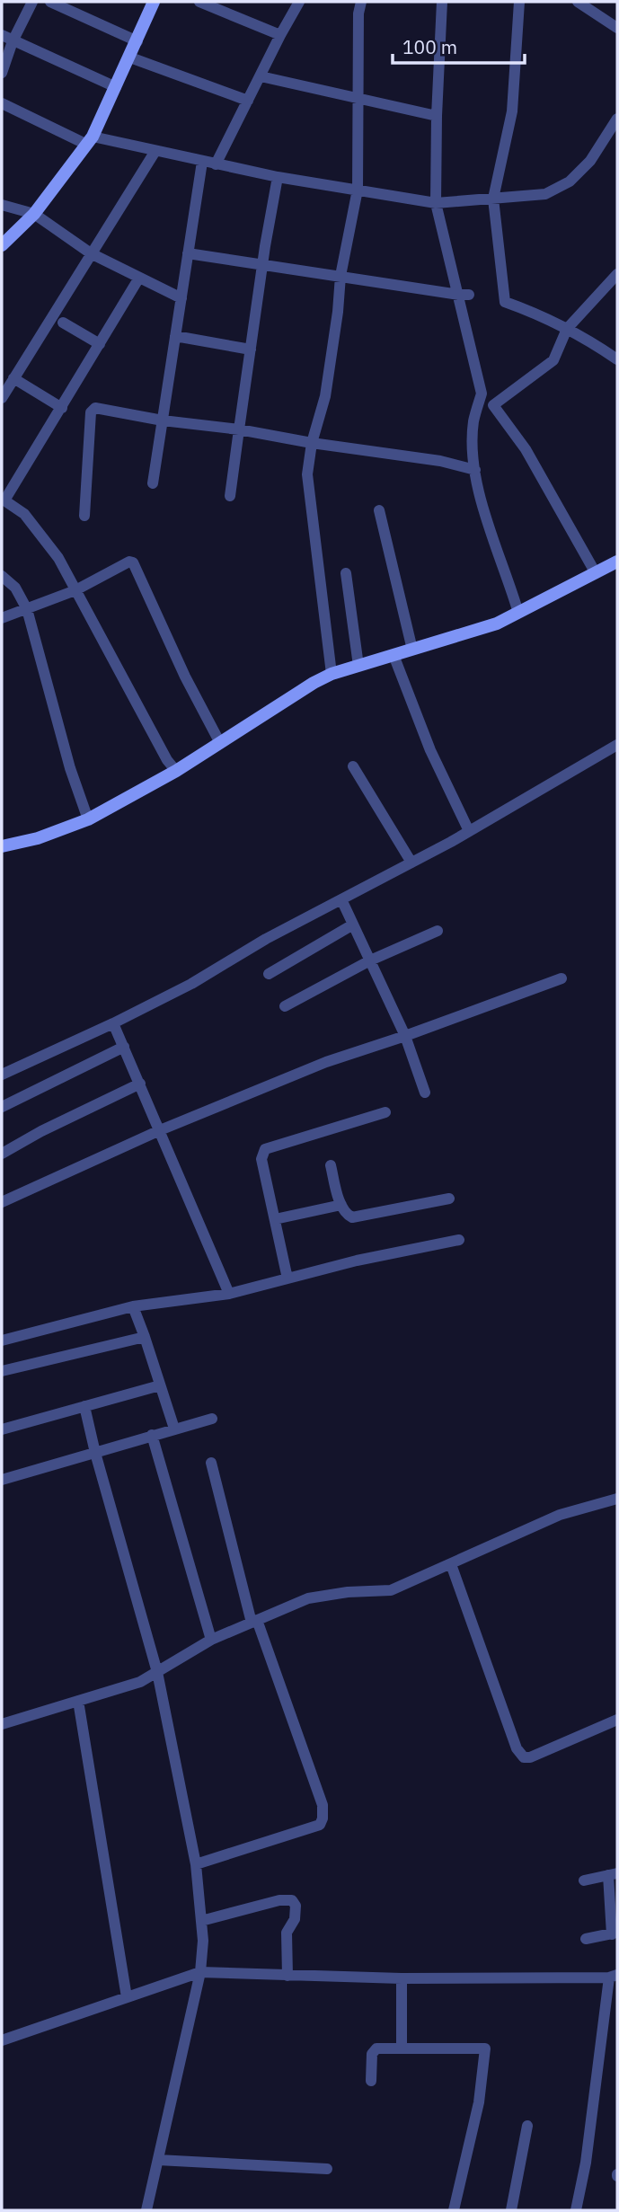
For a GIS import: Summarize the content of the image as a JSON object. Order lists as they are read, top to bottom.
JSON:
{
  "scale_bar": "100 m"
}
